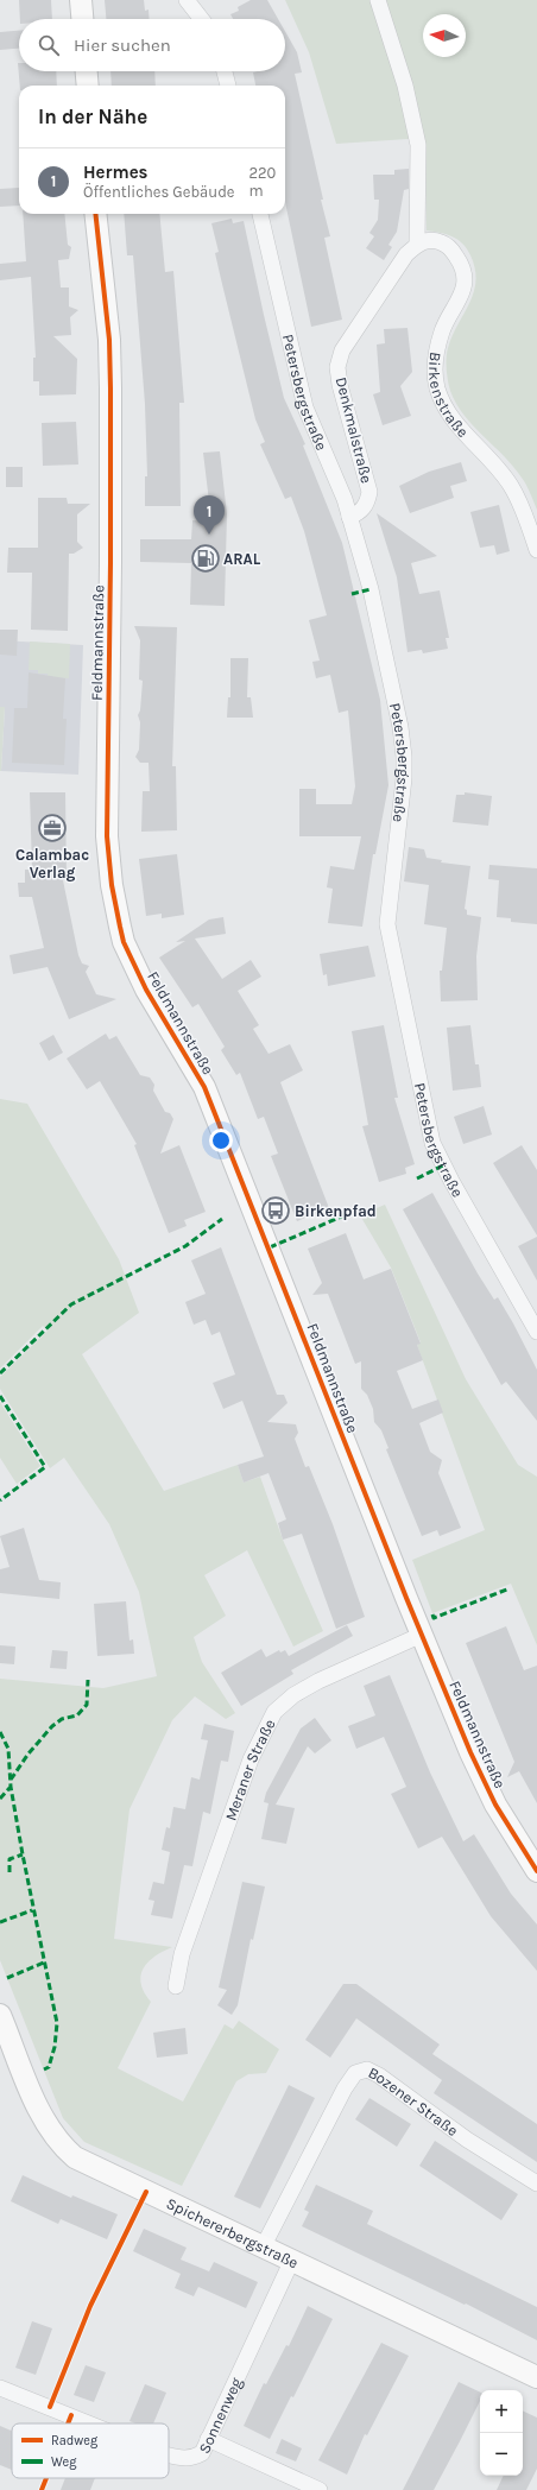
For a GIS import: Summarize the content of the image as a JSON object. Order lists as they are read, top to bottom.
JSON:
{
  "streets": {
    "street": [
      "Petersbergstraße",
      "Birkenstraße",
      "Denkmalstraße",
      "Feldmannstraße",
      "Meraner Straße",
      "Bozener Straße",
      "Spichererbergstraße",
      "Sonnenweg"
    ]
  },
  "crossings": [
    ["Petersbergstraße", "Denkmalstraße"],
    ["Birkenstraße", "Denkmalstraße"],
    ["Feldmannstraße", "Meraner Straße"],
    ["Bozener Straße", "Spichererbergstraße"],
    ["Spichererbergstraße", "Sonnenweg"]
  ],
  "places": {
    "fuel station": ["ARAL"],
    "office": ["Calambac Verlag"],
    "bus stop": ["Birkenpfad"]
  },
  "legend": ["Radweg", "Weg"],
  "north": "left",
  "page": {
    "search": "Hier suchen",
    "heading": "In der Nähe",
    "list": [
      {
        "mark": "1",
        "name": "Hermes",
        "note": "Öffentliches Gebäude",
        "value": "220 m"
      }
    ],
    "pins": "1",
    "map_buttons": ["+", "−"]
  }
}
